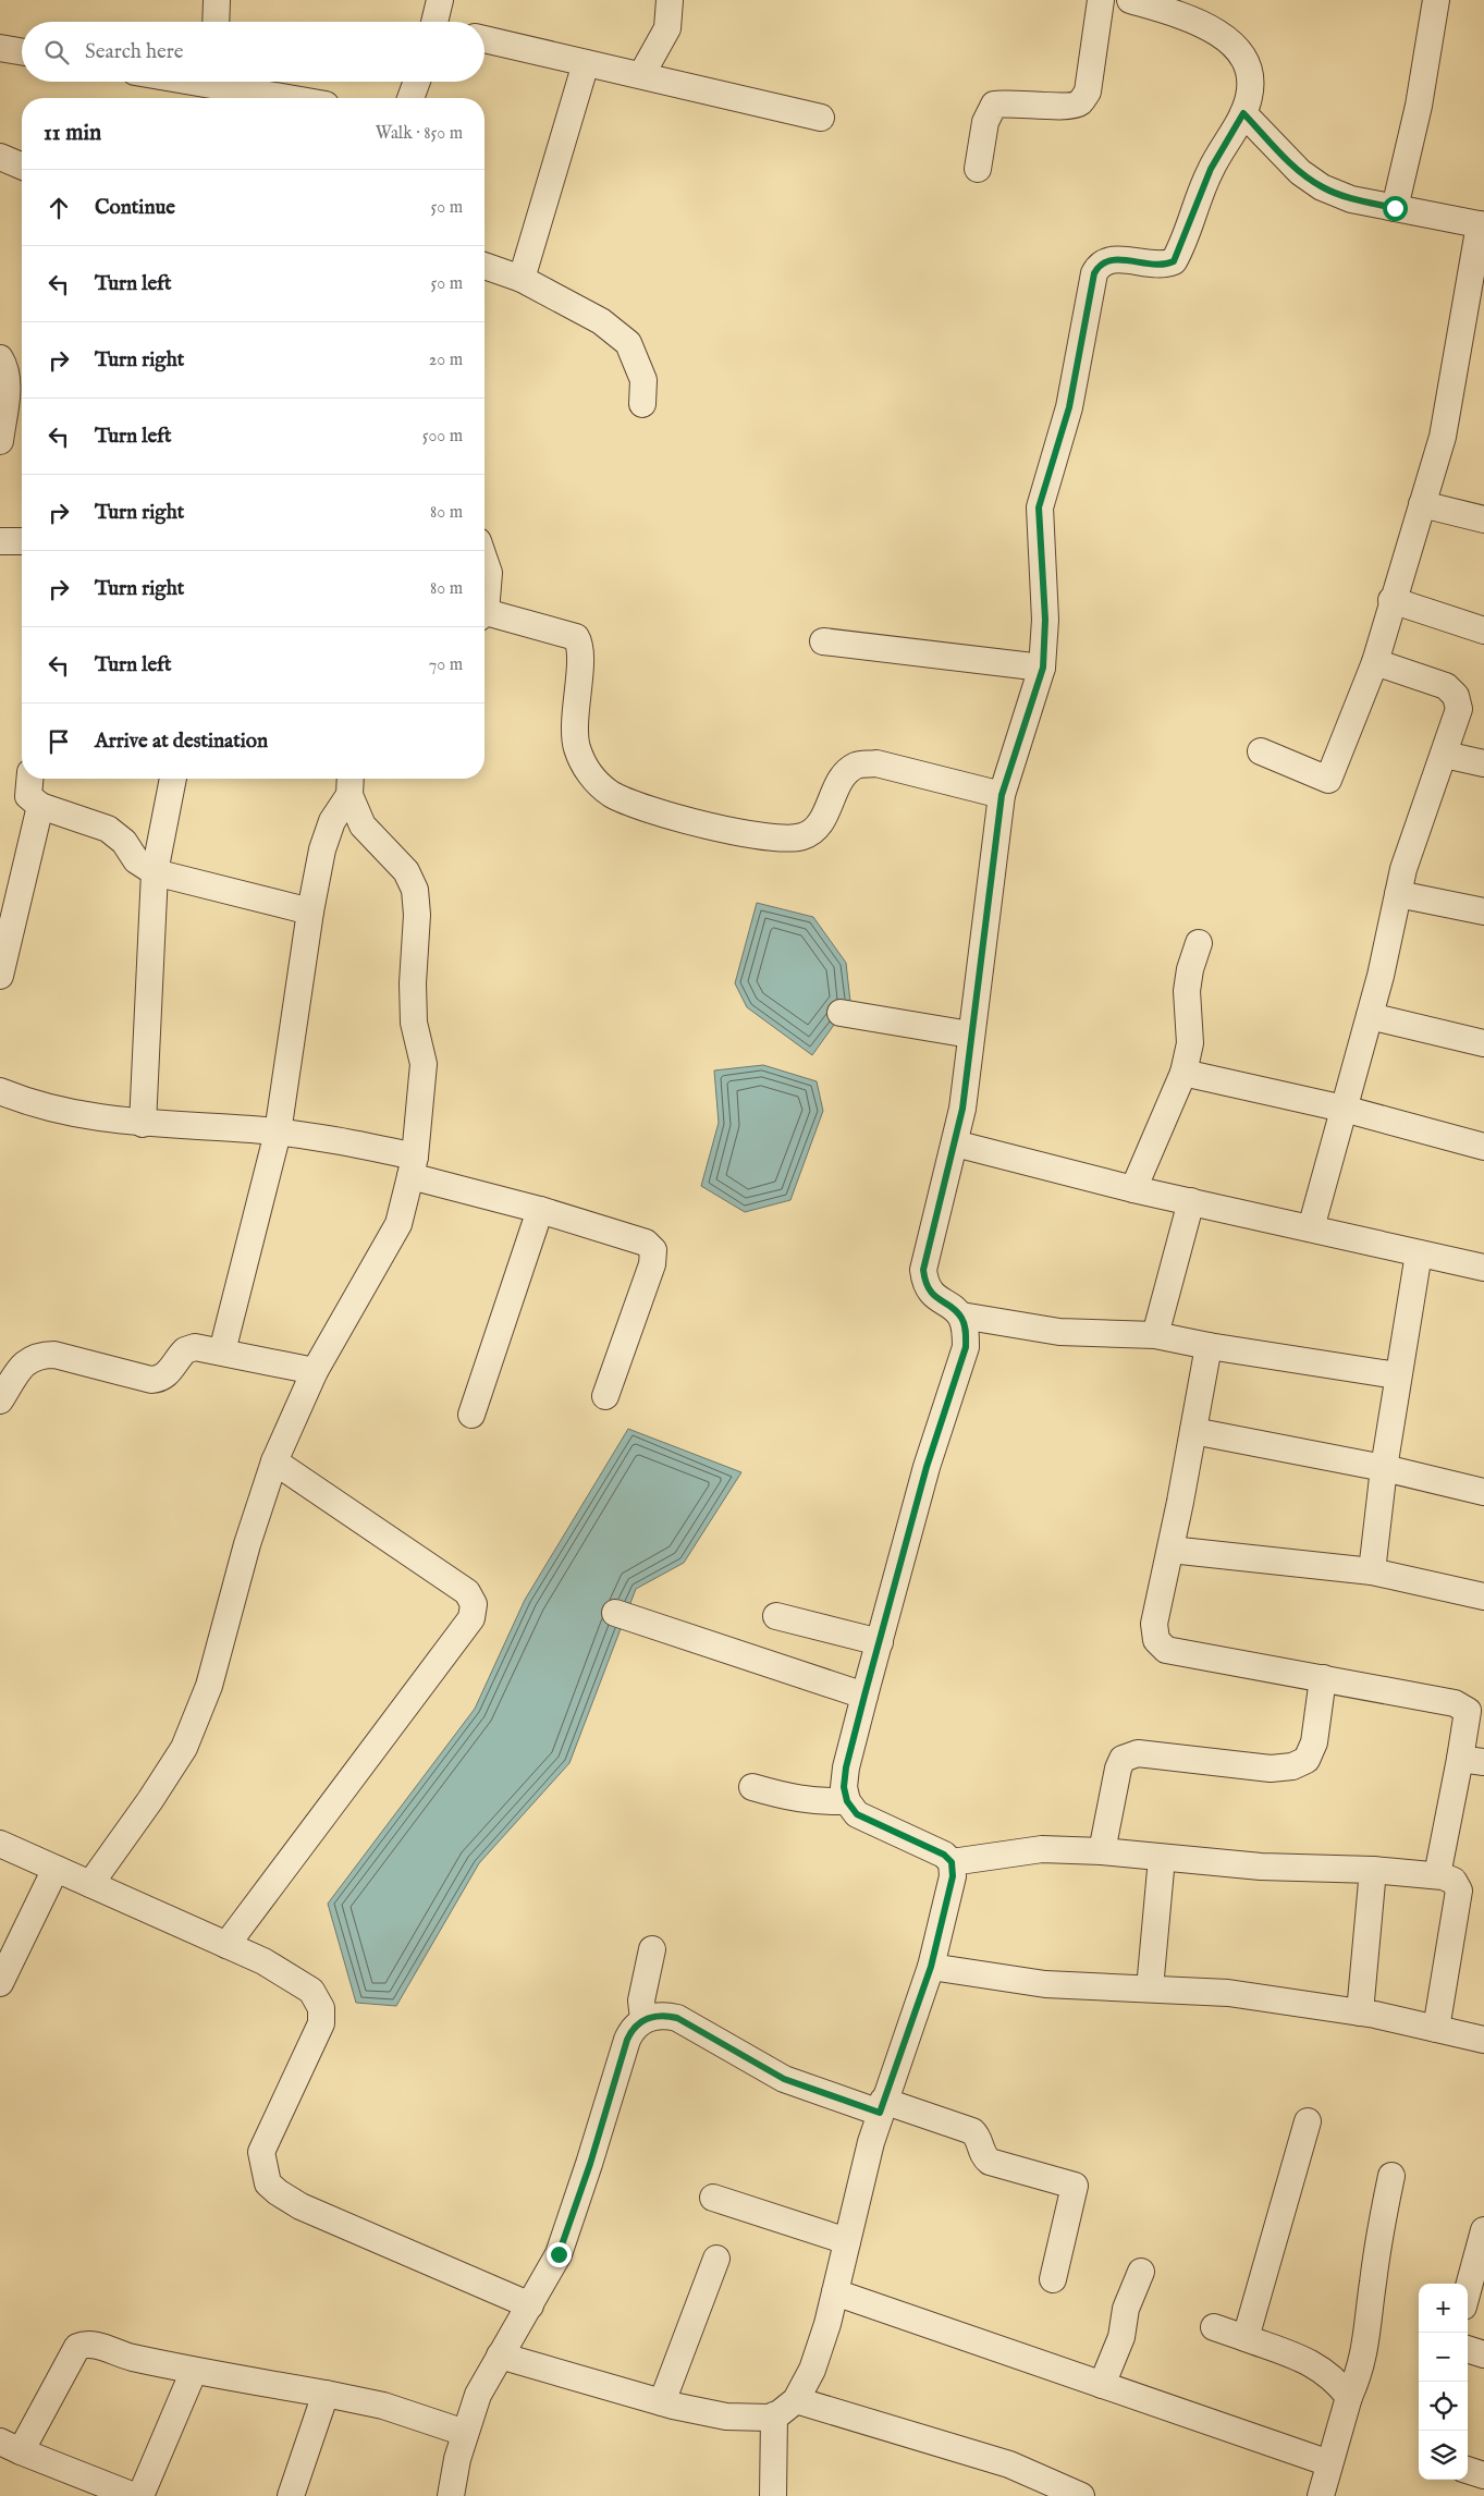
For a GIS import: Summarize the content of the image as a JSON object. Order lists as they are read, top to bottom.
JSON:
{
  "page": {
    "search": "Search here",
    "heading": ["11 min", "Walk · 850 m"],
    "list": [
      ["Continue", "50 m"],
      ["Turn left", "50 m"],
      ["Turn right", "20 m"],
      ["Turn left", "500 m"],
      ["Turn right", "80 m"],
      ["Turn right", "80 m"],
      ["Turn left", "70 m"],
      "Arrive at destination"
    ],
    "map_buttons": ["+", "−"]
  }
}
